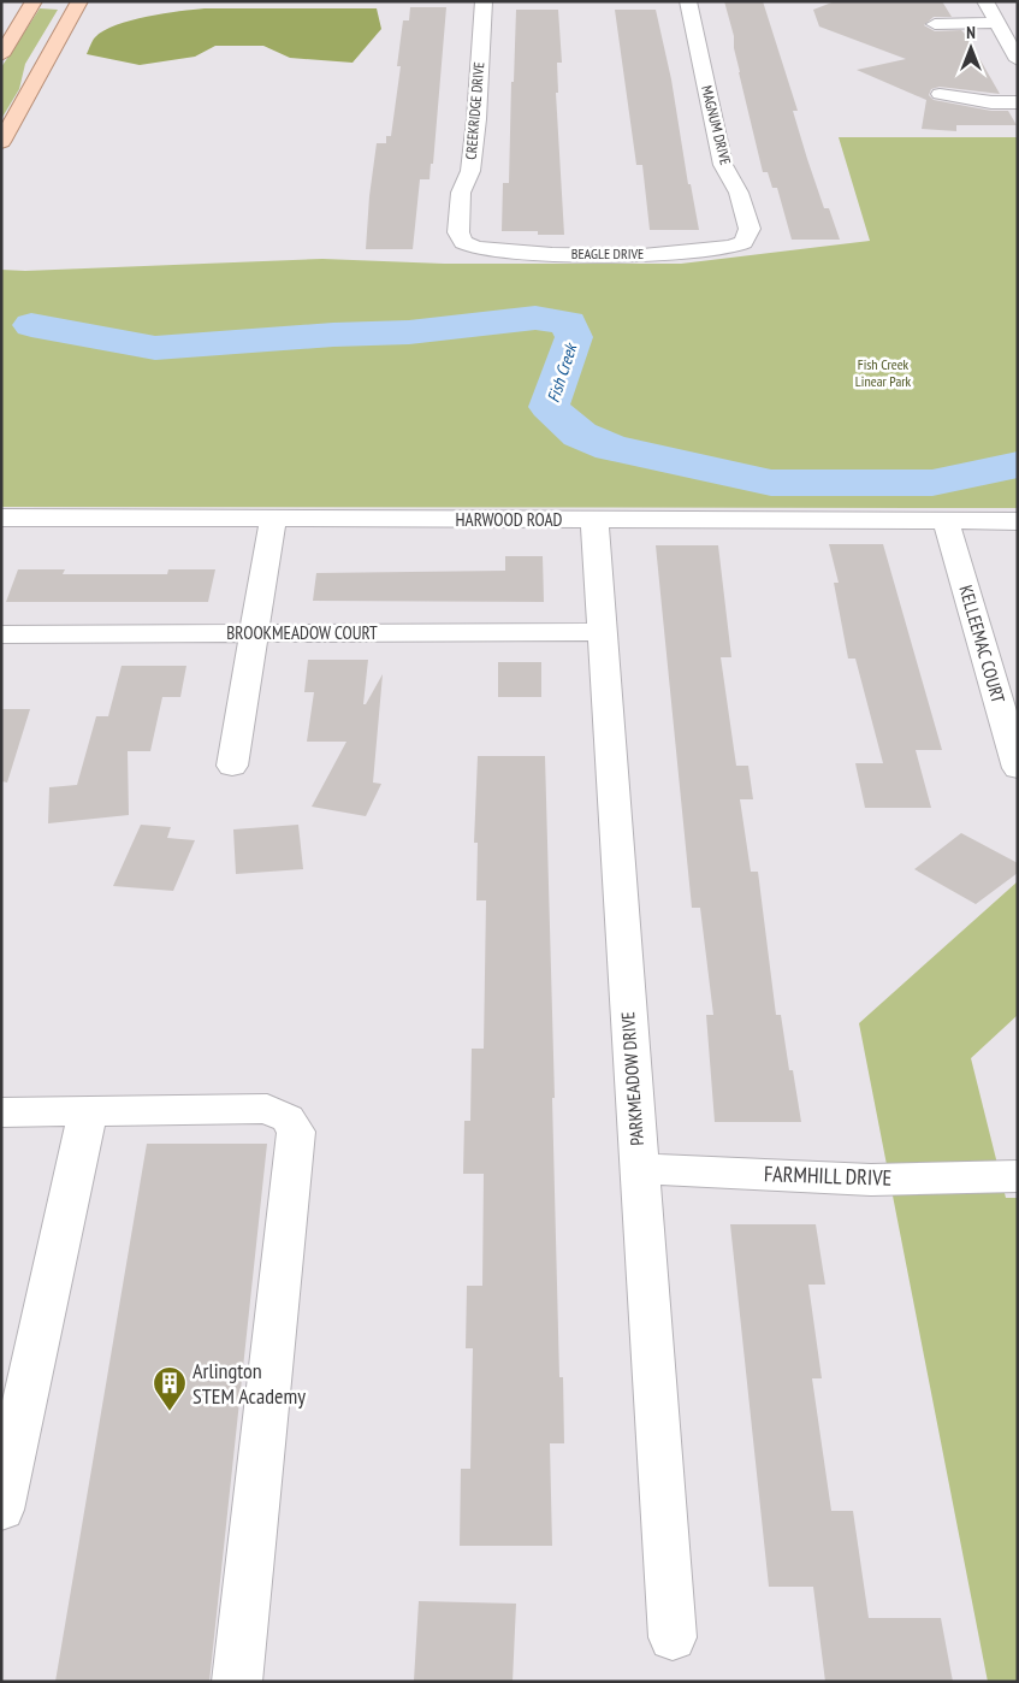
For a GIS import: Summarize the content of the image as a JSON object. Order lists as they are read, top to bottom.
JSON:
{
  "streets": {
    "street": [
      "CREEKRIDGE DRIVE",
      "MAGNUM DRIVE",
      "BEAGLE DRIVE",
      "HARWOOD ROAD",
      "BROOKMEADOW COURT",
      "KELLEEMAC COURT",
      "PARKMEADOW DRIVE",
      "FARMHILL DRIVE"
    ]
  },
  "crossings": [
    ["CREEKRIDGE DRIVE", "BEAGLE DRIVE"],
    ["MAGNUM DRIVE", "BEAGLE DRIVE"],
    ["HARWOOD ROAD", "KELLEEMAC COURT"],
    ["HARWOOD ROAD", "PARKMEADOW DRIVE"],
    ["BROOKMEADOW COURT", "PARKMEADOW DRIVE"],
    ["PARKMEADOW DRIVE", "FARMHILL DRIVE"]
  ],
  "water": ["Fish Creek"],
  "parks": ["Fish Creek Linear Park"],
  "places": {
    "building": ["Arlington STEM Academy"]
  },
  "north": "top"
}
